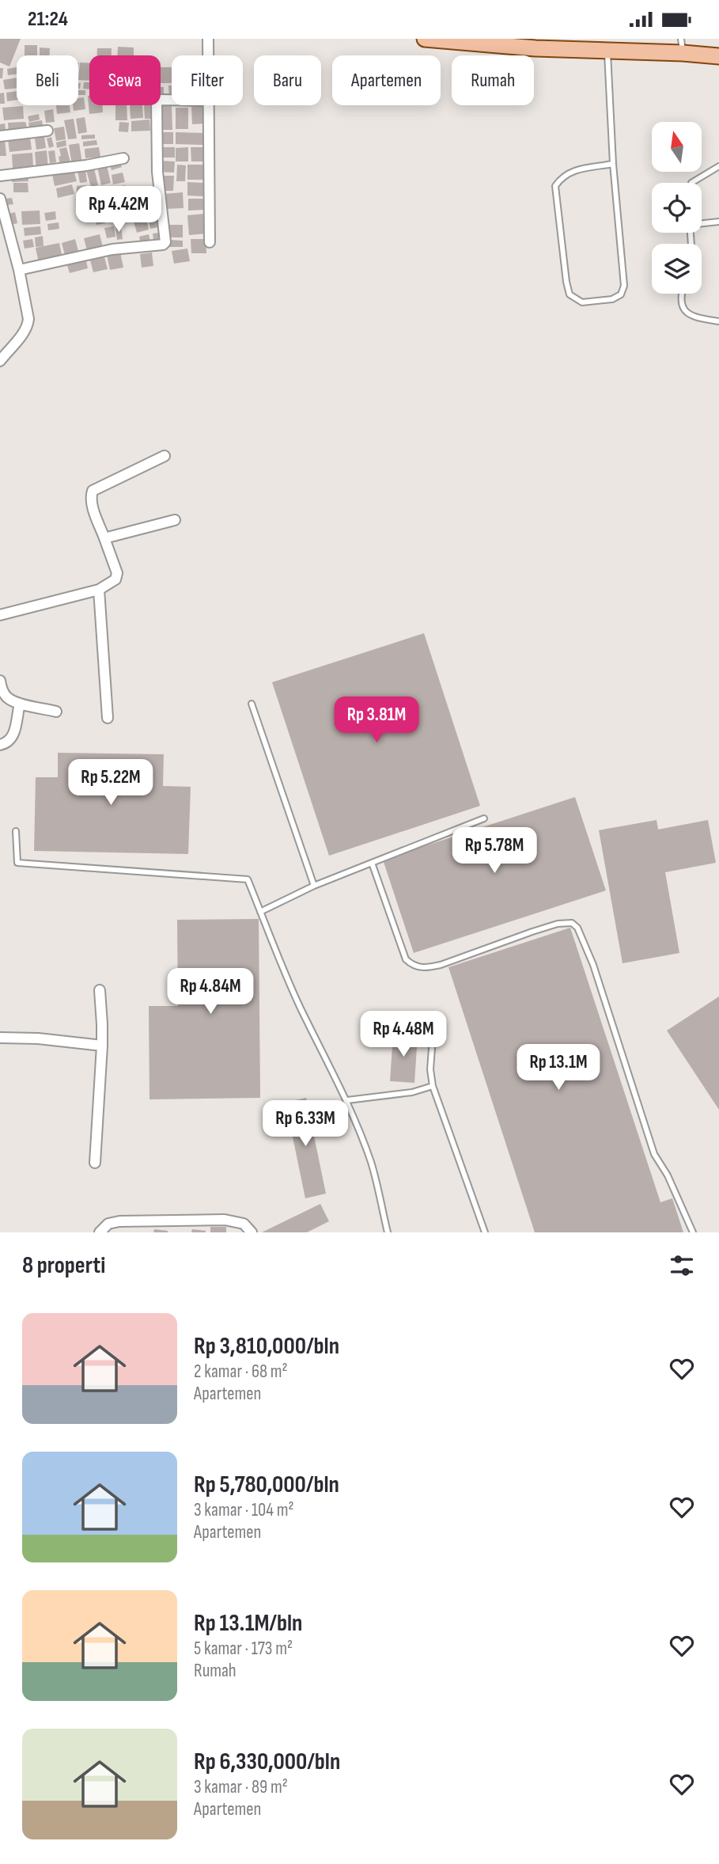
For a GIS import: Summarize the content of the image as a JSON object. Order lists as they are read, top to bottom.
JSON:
{
  "north": "top",
  "page": {
    "status": "21:24",
    "chip": [
      "Beli",
      "Sewa",
      "Filter",
      "Baru",
      "Apartemen",
      "Rumah"
    ],
    "price": [
      "Rp 4.42M",
      "Rp 3.81M",
      "Rp 5.22M",
      "Rp 5.78M",
      "Rp 4.84M",
      "Rp 4.48M",
      "Rp 13.1M",
      "Rp 6.33M"
    ],
    "heading": "8 properti",
    "list": [
      {
        "name": "Rp 3,810,000/bln",
        "note": "2 kamar · 68 m² · Apartemen"
      },
      {
        "name": "Rp 5,780,000/bln",
        "note": "3 kamar · 104 m² · Apartemen"
      },
      {
        "name": "Rp 13.1M/bln",
        "note": "5 kamar · 173 m² · Rumah"
      },
      {
        "name": "Rp 6,330,000/bln",
        "note": "3 kamar · 89 m² · Apartemen"
      }
    ]
  }
}
